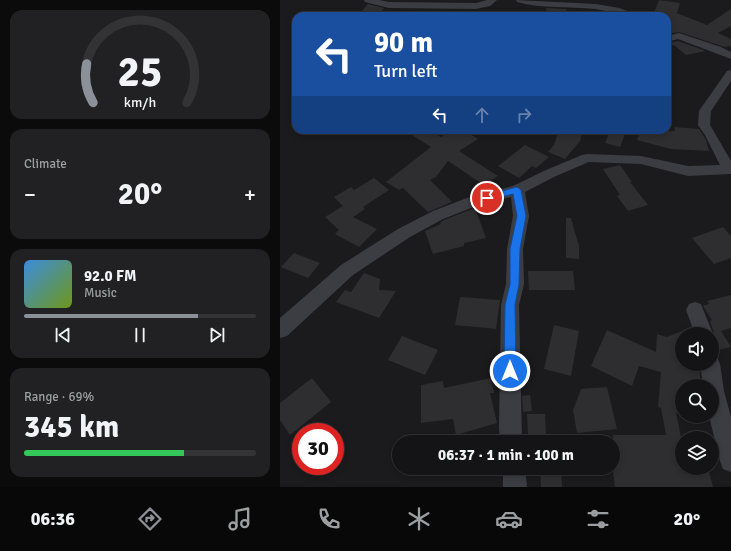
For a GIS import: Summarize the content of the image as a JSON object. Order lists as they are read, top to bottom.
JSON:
{
  "page": {
    "turn": ["90 m", "Turn left"],
    "tile": [
      "Climate",
      ["Range · 69%", "345 km"]
    ],
    "heat": ["−", "20°", "+"],
    "song": ["92.0 FM", "Music"],
    "limit": "30",
    "trip": "06:37 · 1 min · 100 m",
    "tabs": ["06:36", "20°"],
    "gauge": ["25", "km/h"]
  }
}
